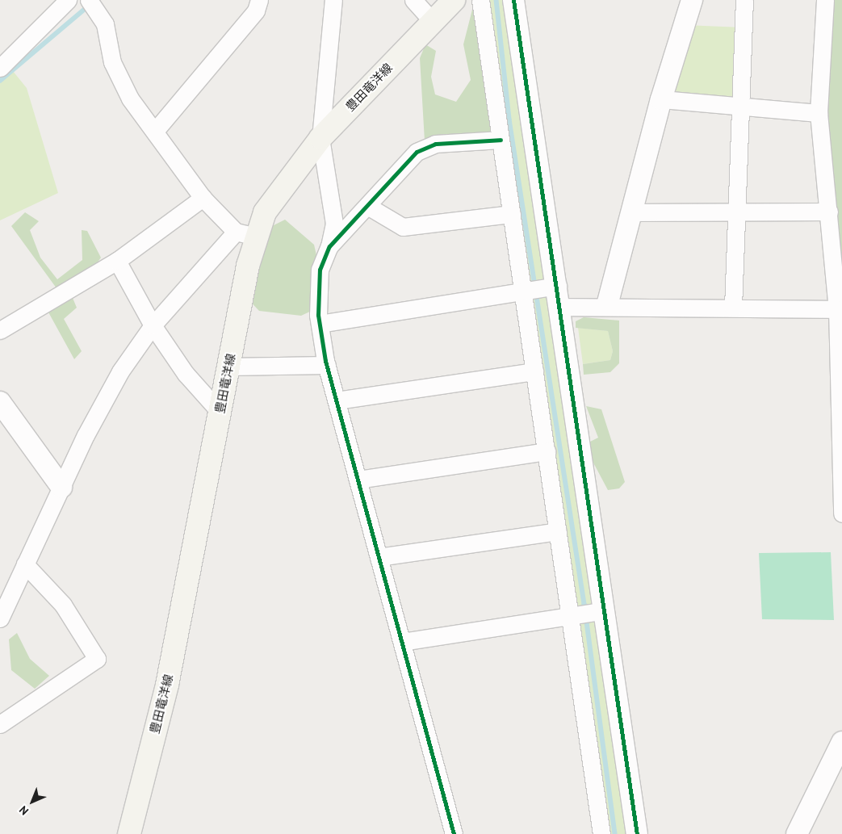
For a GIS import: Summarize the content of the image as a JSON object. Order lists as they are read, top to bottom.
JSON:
{
  "streets": {
    "main road": ["豊田竜洋線"]
  },
  "north": "bottom left"
}
